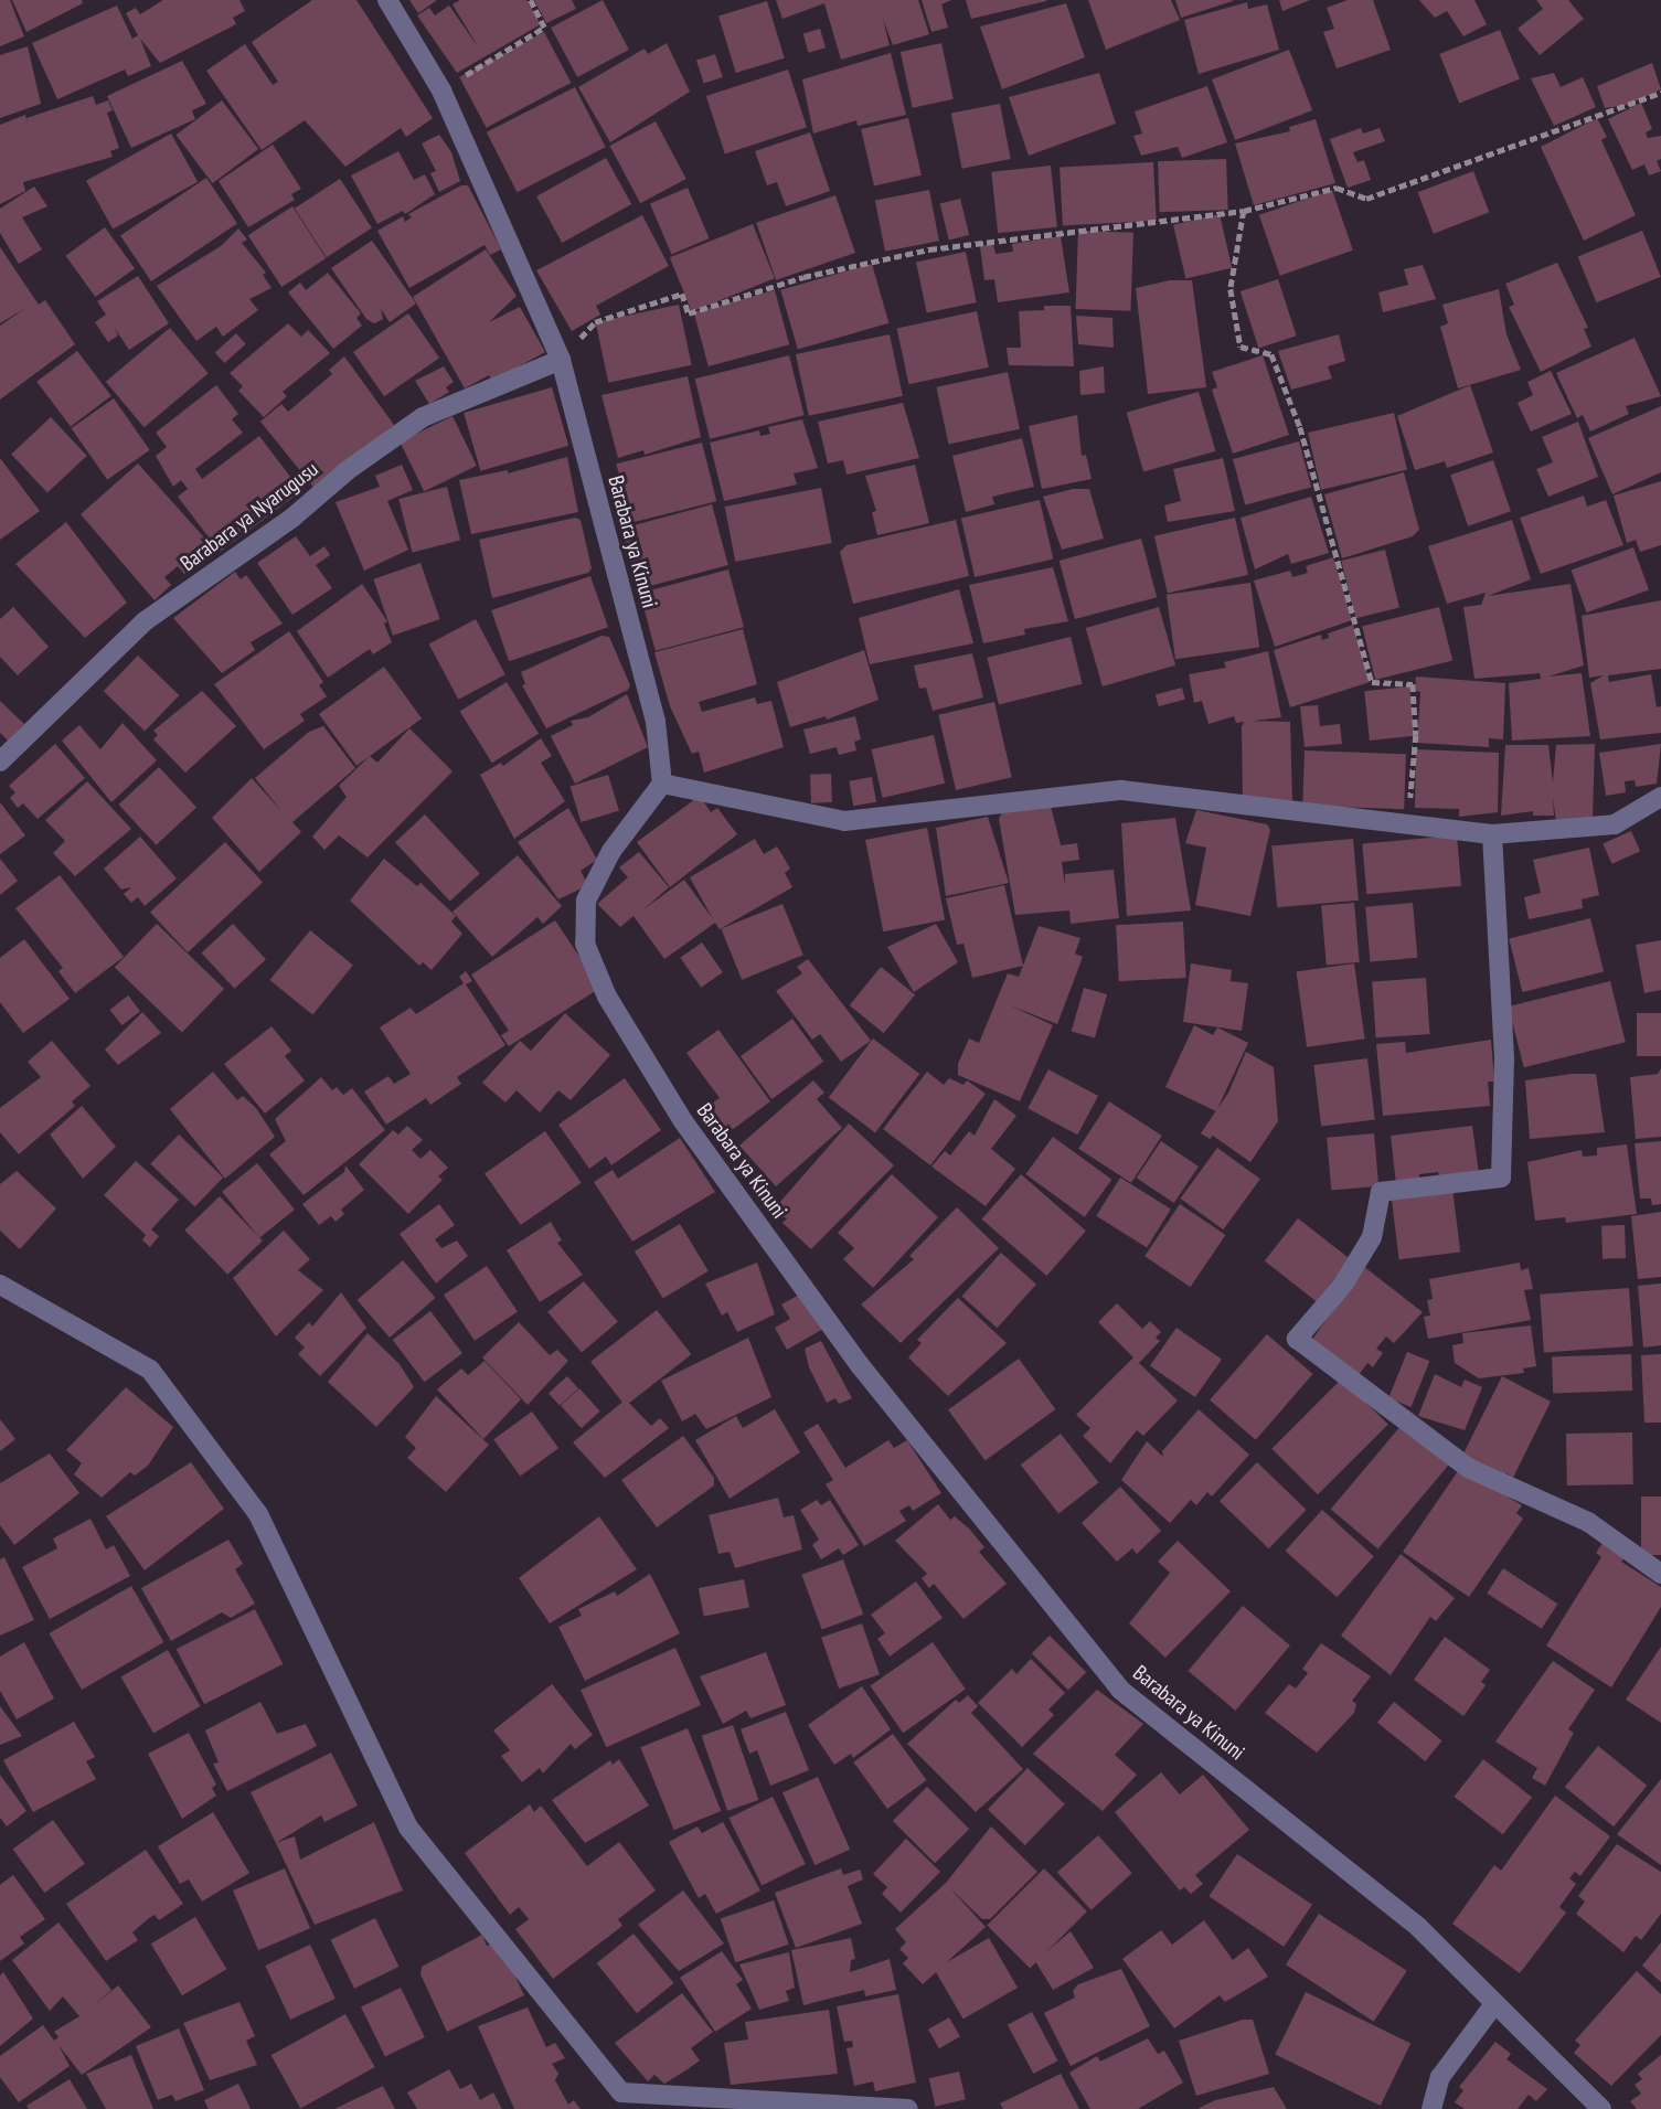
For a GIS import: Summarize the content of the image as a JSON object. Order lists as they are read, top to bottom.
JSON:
{
  "streets": {
    "street": ["Barabara ya Nyarugusu", "Barabara ya Kinuni"]
  },
  "crossings": [
    ["Barabara ya Nyarugusu", "Barabara ya Kinuni"]
  ]
}
